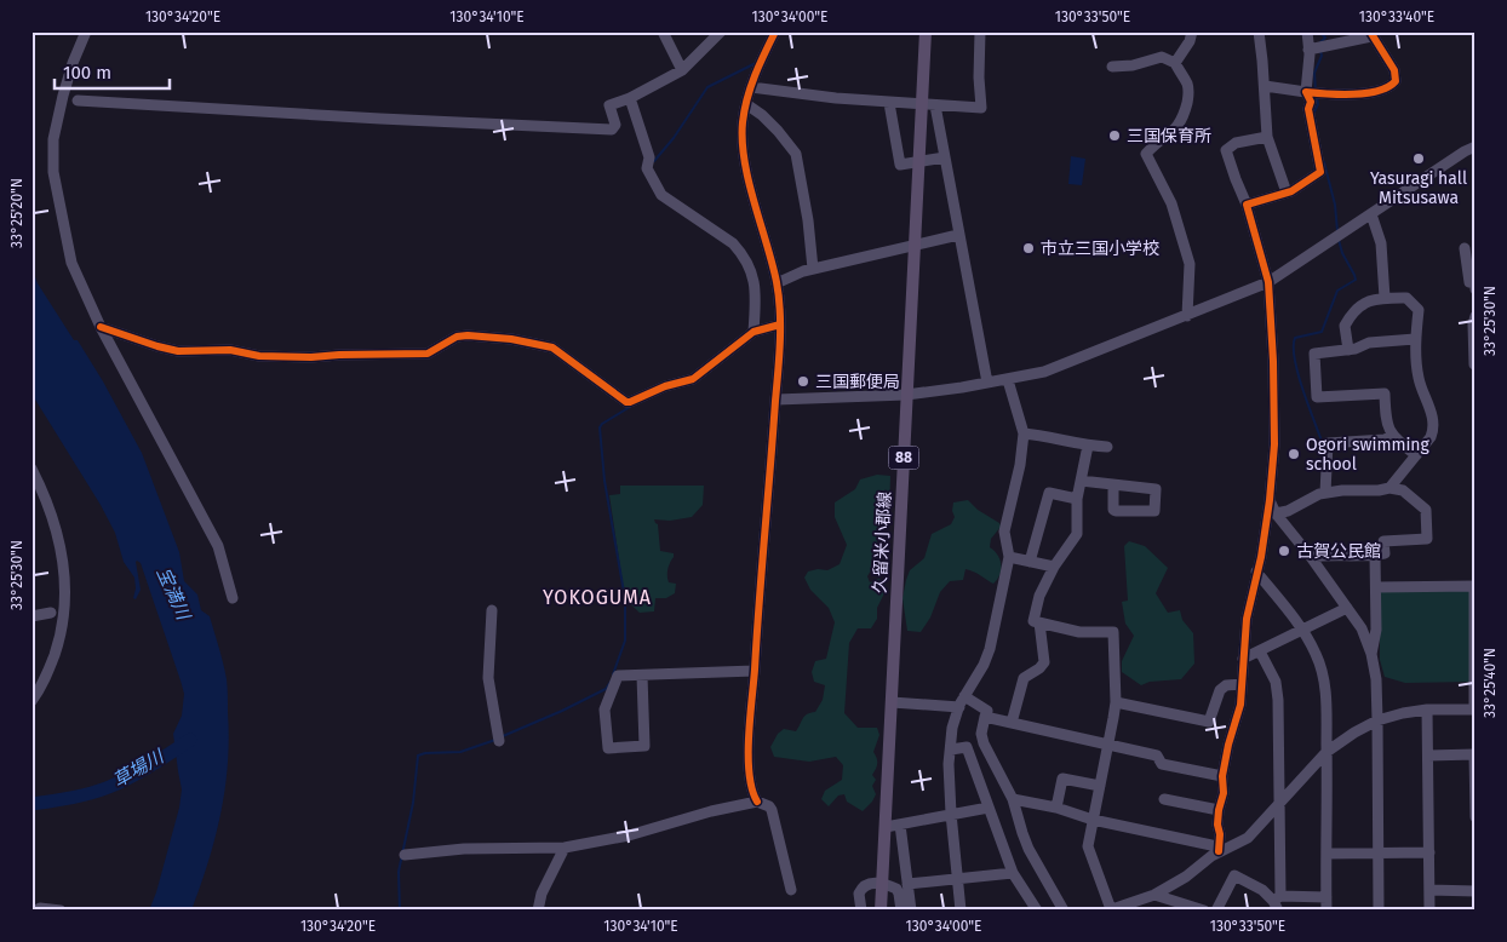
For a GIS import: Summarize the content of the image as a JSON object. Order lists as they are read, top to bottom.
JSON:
{
  "streets": {
    "main road": ["88", "久留米小郡線"]
  },
  "districts": ["YOKOGUMA"],
  "water": ["宝満川", "草場川"],
  "places": [
    "三国保育所",
    "Yasuragi hall Mitsusawa",
    "市立三国小学校",
    "三国郵便局",
    "Ogori swimming school",
    "古賀公民館"
  ],
  "scale_bar": "100 m",
  "coordinates": [
    "130°34'20\"E",
    "130°34'10\"E",
    "130°34'00\"E",
    "130°33'50\"E",
    "130°33'40\"E",
    "33°25'20\"N",
    "33°25'30\"N",
    "33°25'40\"N"
  ]
}
